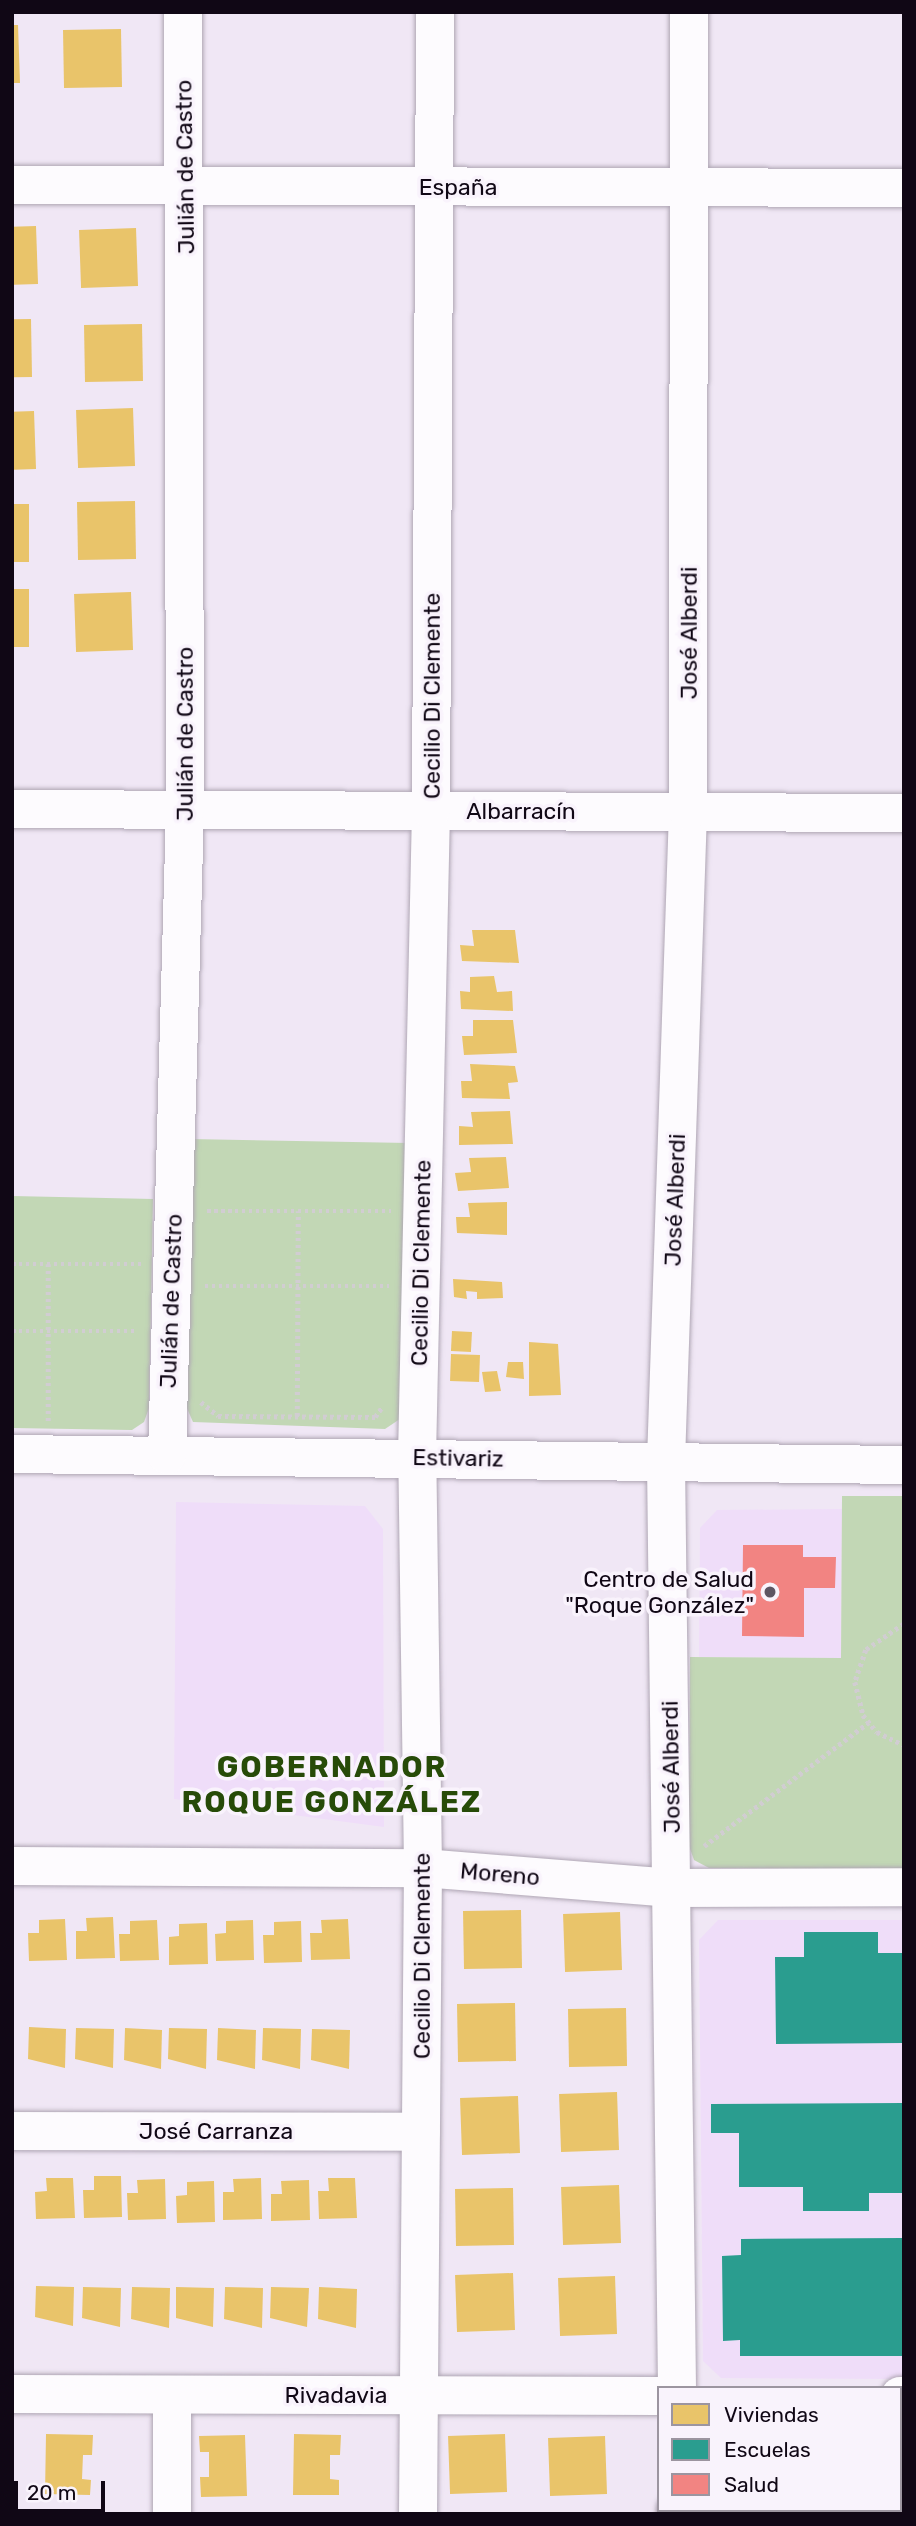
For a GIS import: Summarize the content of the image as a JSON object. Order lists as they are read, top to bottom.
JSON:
{
  "streets": {
    "street": [
      "Julián de Castro",
      "España",
      "José Alberdi",
      "Cecilio Di Clemente",
      "Albarracín",
      "Estivariz",
      "Moreno",
      "José Carranza",
      "Rivadavia"
    ]
  },
  "crossings": [
    ["Julián de Castro", "España"],
    ["Julián de Castro", "Albarracín"],
    ["Julián de Castro", "Estivariz"],
    ["España", "José Alberdi"],
    ["España", "Cecilio Di Clemente"],
    ["José Alberdi", "Albarracín"],
    ["José Alberdi", "Estivariz"],
    ["José Alberdi", "Moreno"],
    ["Cecilio Di Clemente", "Albarracín"],
    ["Cecilio Di Clemente", "Estivariz"],
    ["Cecilio Di Clemente", "Moreno"],
    ["Cecilio Di Clemente", "José Carranza"],
    ["Cecilio Di Clemente", "Rivadavia"]
  ],
  "districts": ["GOBERNADOR ROQUE GONZÁLEZ"],
  "places": ["Centro de Salud \"Roque González\""],
  "legend": ["Viviendas", "Escuelas", "Salud"],
  "scale_bar": "20 m"
}
